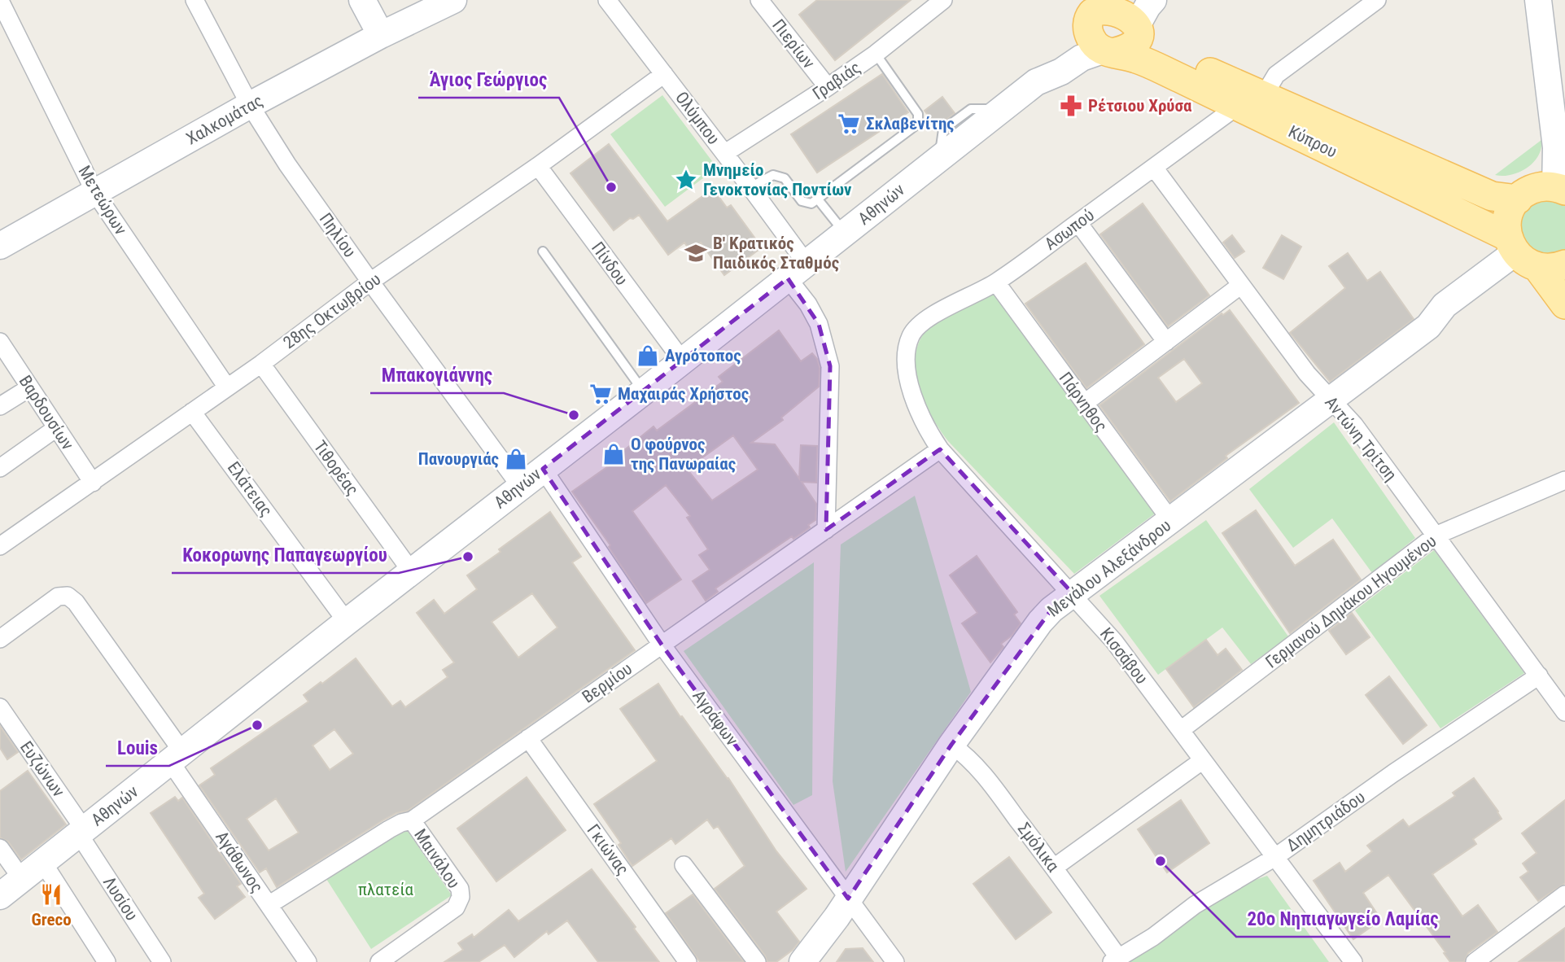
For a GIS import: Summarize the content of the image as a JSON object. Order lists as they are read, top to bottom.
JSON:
{
  "streets": {
    "main road": ["Κύπρου"],
    "street": [
      "Πιερίων",
      "Γραβιάς",
      "Ολύμπου",
      "Χαλκομάτας",
      "Μετεώρων",
      "Αθηνών",
      "Ασωπού",
      "Πηλίου",
      "Πίνδου",
      "28ης Οκτωβρίου",
      "Πάρνηθος",
      "Βαρδουσίων",
      "Αντώνη Τρίτση",
      "Τιθορέας",
      "Ελάτειας",
      "Μεγάλου Αλεξάνδρου",
      "Γερμανού Δημάκου Ηγουμένου",
      "Κισσάβου",
      "Βερμίου",
      "Αγράφων",
      "Ευζώνων",
      "Δημητριάδου",
      "Σμόλικα",
      "Γκιώνας",
      "Μαινάλου",
      "Αγάθωνος",
      "Λυσίου"
    ]
  },
  "crossings": [
    ["Πιερίων", "Γραβιάς"],
    ["Γραβιάς", "Ολύμπου"],
    ["Ολύμπου", "Αθηνών"],
    ["Ολύμπου", "28ης Οκτωβρίου"],
    ["Χαλκομάτας", "Μετεώρων"],
    ["Χαλκομάτας", "Πηλίου"],
    ["Κύπρου", "Αθηνών"],
    ["Κύπρου", "Ασωπού"],
    ["Κύπρου", "Μεγάλου Αλεξάνδρου"],
    ["Μετεώρων", "28ης Οκτωβρίου"],
    ["Αθηνών", "Πηλίου"],
    ["Αθηνών", "Πίνδου"],
    ["Αθηνών", "Τιθορέας"],
    ["Αθηνών", "Ελάτειας"],
    ["Αθηνών", "Αγράφων"],
    ["Αθηνών", "Ευζώνων"],
    ["Αθηνών", "Αγάθωνος"],
    ["Αθηνών", "Λυσίου"],
    ["Ασωπού", "Πάρνηθος"],
    ["Ασωπού", "Αντώνη Τρίτση"],
    ["Ασωπού", "Κισσάβου"],
    ["Πηλίου", "28ης Οκτωβρίου"],
    ["Πίνδου", "28ης Οκτωβρίου"],
    ["28ης Οκτωβρίου", "Βαρδουσίων"],
    ["28ης Οκτωβρίου", "Τιθορέας"],
    ["28ης Οκτωβρίου", "Ελάτειας"],
    ["Πάρνηθος", "Μεγάλου Αλεξάνδρου"],
    ["Αντώνη Τρίτση", "Μεγάλου Αλεξάνδρου"],
    ["Αντώνη Τρίτση", "Γερμανού Δημάκου Ηγουμένου"],
    ["Αντώνη Τρίτση", "Δημητριάδου"],
    ["Μεγάλου Αλεξάνδρου", "Κισσάβου"],
    ["Μεγάλου Αλεξάνδρου", "Αγράφων"],
    ["Μεγάλου Αλεξάνδρου", "Σμόλικα"],
    ["Γερμανού Δημάκου Ηγουμένου", "Κισσάβου"],
    ["Κισσάβου", "Βερμίου"],
    ["Κισσάβου", "Δημητριάδου"],
    ["Βερμίου", "Αγράφων"],
    ["Βερμίου", "Γκιώνας"],
    ["Βερμίου", "Μαινάλου"],
    ["Βερμίου", "Αγάθωνος"],
    ["Ευζώνων", "Λυσίου"],
    ["Δημητριάδου", "Σμόλικα"]
  ],
  "parks": ["πλατεία"],
  "places": {
    "pharmacy": ["Ρέτσιου Χρύσα"],
    "supermarket": ["Σκλαβενίτης", "Μαχαιράς Χρήστος"],
    "place": ["Μνημείο Γενοκτονίας Ποντίων"],
    "other": [
      "Άγιος Γεώργιος",
      "Μπακογιάννης",
      "Κοκορωνης Παπαγεωργίου",
      "Louis",
      "20ο Νηπιαγωγείο Λαμίας"
    ],
    "school or university": ["B' Κρατικός Παιδικός Σταθμός"],
    "shop": ["Αγρότοπος", "Ο φούρνος της Πανωραίας", "Πανουργιάς"],
    "restaurant": ["Greco"]
  }
}
